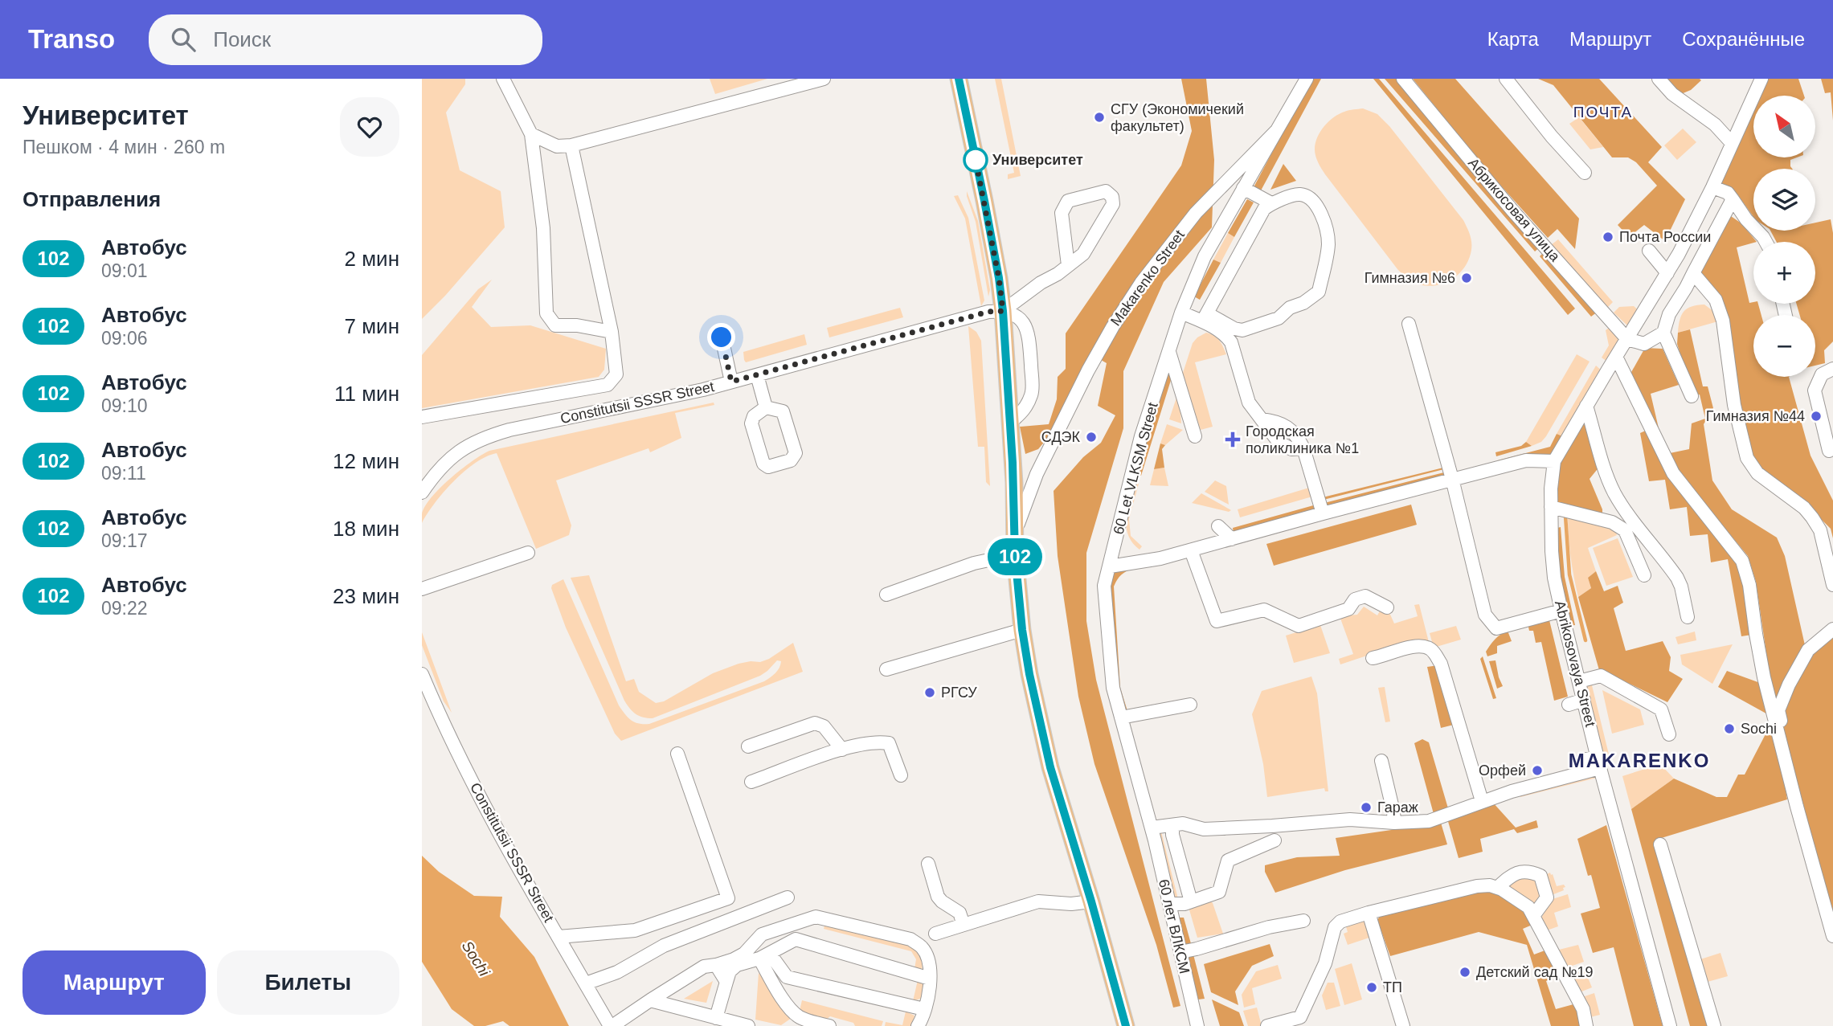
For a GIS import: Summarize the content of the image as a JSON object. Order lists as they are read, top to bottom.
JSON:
{
  "streets": {
    "street": [
      "Абрикосовая улица",
      "Makarenko Street",
      "Constitutsii SSSR Street",
      "60 Let VLKSM Street",
      "Abrikosovaya Street",
      "60 лет ВЛКСМ"
    ]
  },
  "crossings": [
    ["Абрикосовая улица", "Abrikosovaya Street"],
    ["Makarenko Street", "60 Let VLKSM Street"],
    ["60 Let VLKSM Street", "60 лет ВЛКСМ"]
  ],
  "districts": ["ПОЧТА", "MAKARENKO"],
  "water": ["Sochi"],
  "places": {
    "other": [
      "СГУ (Экономичекий факультет)",
      "Университет",
      "Почта России",
      "Гимназия №6",
      "Гимназия №44",
      "СДЭК",
      "РГСУ",
      "Sochi",
      "Орфей",
      "Гараж",
      "Детский сад №19",
      "ТП"
    ],
    "health": ["Городская поликлиника №1"]
  },
  "lines": ["bus line 102"],
  "north": "top left",
  "page": {
    "header": "Transo",
    "search": "Поиск",
    "nav": ["Карта", "Маршрут", "Сохранённые"],
    "heading": [
      ["Университет", "Пешком · 4 мин · 260 m"],
      "Отправления"
    ],
    "on_map": "102",
    "map_buttons": ["+", "−"],
    "list": [
      {
        "mark": "102",
        "name": "Автобус",
        "note": "09:01",
        "value": "2 мин"
      },
      {
        "mark": "102",
        "name": "Автобус",
        "note": "09:06",
        "value": "7 мин"
      },
      {
        "mark": "102",
        "name": "Автобус",
        "note": "09:10",
        "value": "11 мин"
      },
      {
        "mark": "102",
        "name": "Автобус",
        "note": "09:11",
        "value": "12 мин"
      },
      {
        "mark": "102",
        "name": "Автобус",
        "note": "09:17",
        "value": "18 мин"
      },
      {
        "mark": "102",
        "name": "Автобус",
        "note": "09:22",
        "value": "23 мин"
      }
    ],
    "buttons": ["Маршрут", "Билеты"]
  }
}
